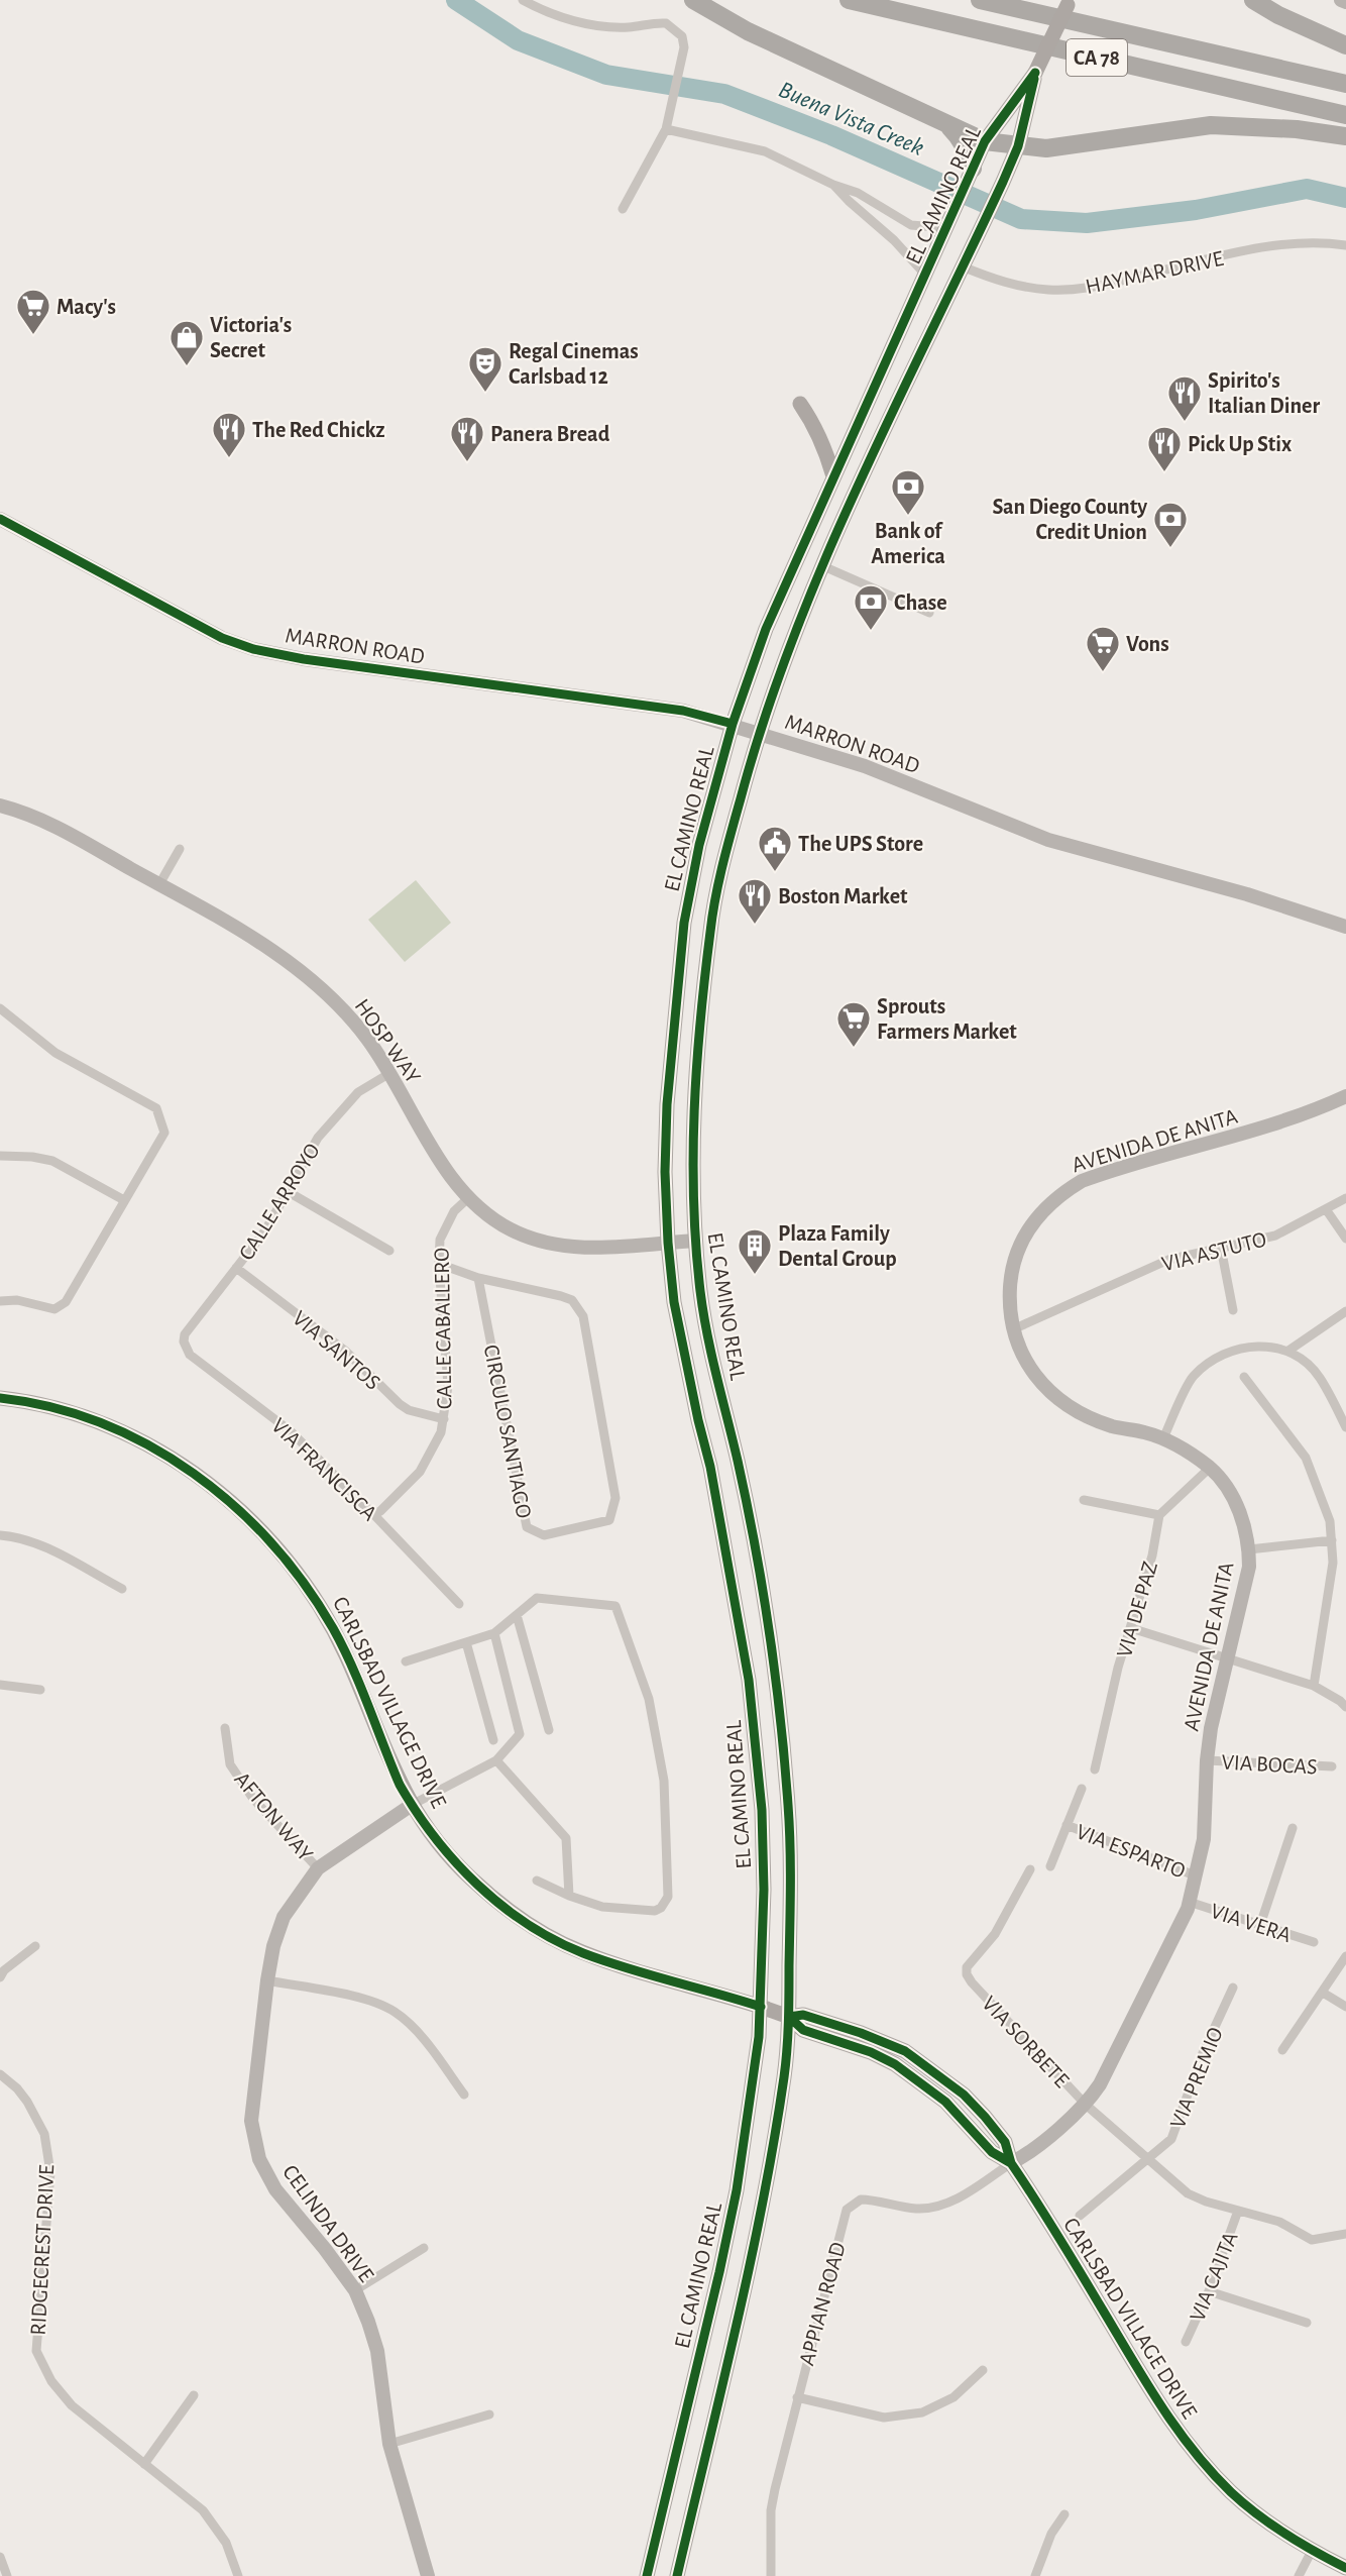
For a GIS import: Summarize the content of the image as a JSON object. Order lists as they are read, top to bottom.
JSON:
{
  "streets": {
    "highway": ["CA 78"],
    "main road": ["EL CAMINO REAL", "CARLSBAD VILLAGE DRIVE"],
    "street": [
      "HAYMAR DRIVE",
      "MARRON ROAD",
      "HOSP WAY",
      "AVENIDA DE ANITA",
      "CALLE ARROYO",
      "VIA ASTUTO",
      "CALLE CABALLERO",
      "VIA SANTOS",
      "CIRCULO SANTIAGO",
      "VIA FRANCISCA",
      "VIA DE PAZ",
      "VIA BOCAS",
      "AFTON WAY",
      "VIA ESPARTO",
      "VIA VERA",
      "VIA SORBETE",
      "VIA PREMIO",
      "CELINDA DRIVE",
      "RIDGECREST DRIVE",
      "VIA CAJITA",
      "APPIAN ROAD"
    ]
  },
  "crossings": [
    ["EL CAMINO REAL", "HAYMAR DRIVE"],
    ["EL CAMINO REAL", "MARRON ROAD"],
    ["EL CAMINO REAL", "HOSP WAY"],
    ["EL CAMINO REAL", "CARLSBAD VILLAGE DRIVE"],
    ["HOSP WAY", "CALLE ARROYO"],
    ["HOSP WAY", "CALLE CABALLERO"],
    ["AVENIDA DE ANITA", "VIA ASTUTO"],
    ["AVENIDA DE ANITA", "CARLSBAD VILLAGE DRIVE"],
    ["AVENIDA DE ANITA", "VIA BOCAS"],
    ["AVENIDA DE ANITA", "VIA ESPARTO"],
    ["AVENIDA DE ANITA", "VIA VERA"],
    ["AVENIDA DE ANITA", "VIA SORBETE"],
    ["AVENIDA DE ANITA", "APPIAN ROAD"],
    ["CALLE ARROYO", "VIA SANTOS"],
    ["CALLE ARROYO", "VIA FRANCISCA"],
    ["CALLE CABALLERO", "VIA SANTOS"],
    ["CALLE CABALLERO", "VIA FRANCISCA"],
    ["CARLSBAD VILLAGE DRIVE", "CELINDA DRIVE"],
    ["CARLSBAD VILLAGE DRIVE", "APPIAN ROAD"],
    ["AFTON WAY", "CELINDA DRIVE"],
    ["VIA SORBETE", "VIA PREMIO"],
    ["VIA SORBETE", "VIA CAJITA"]
  ],
  "water": ["Buena Vista Creek"],
  "places": {
    "supermarket": ["Macy's", "Vons", "Sprouts Farmers Market"],
    "shop": ["Victoria's Secret"],
    "theatre": ["Regal Cinemas Carlsbad 12"],
    "restaurant": [
      "Spirito's Italian Diner",
      "The Red Chickz",
      "Panera Bread",
      "Pick Up Stix",
      "Boston Market"
    ],
    "bank": ["Bank of America", "San Diego County Credit Union", "Chase"],
    "public building": ["The UPS Store"],
    "building": ["Plaza Family Dental Group"]
  }
}
